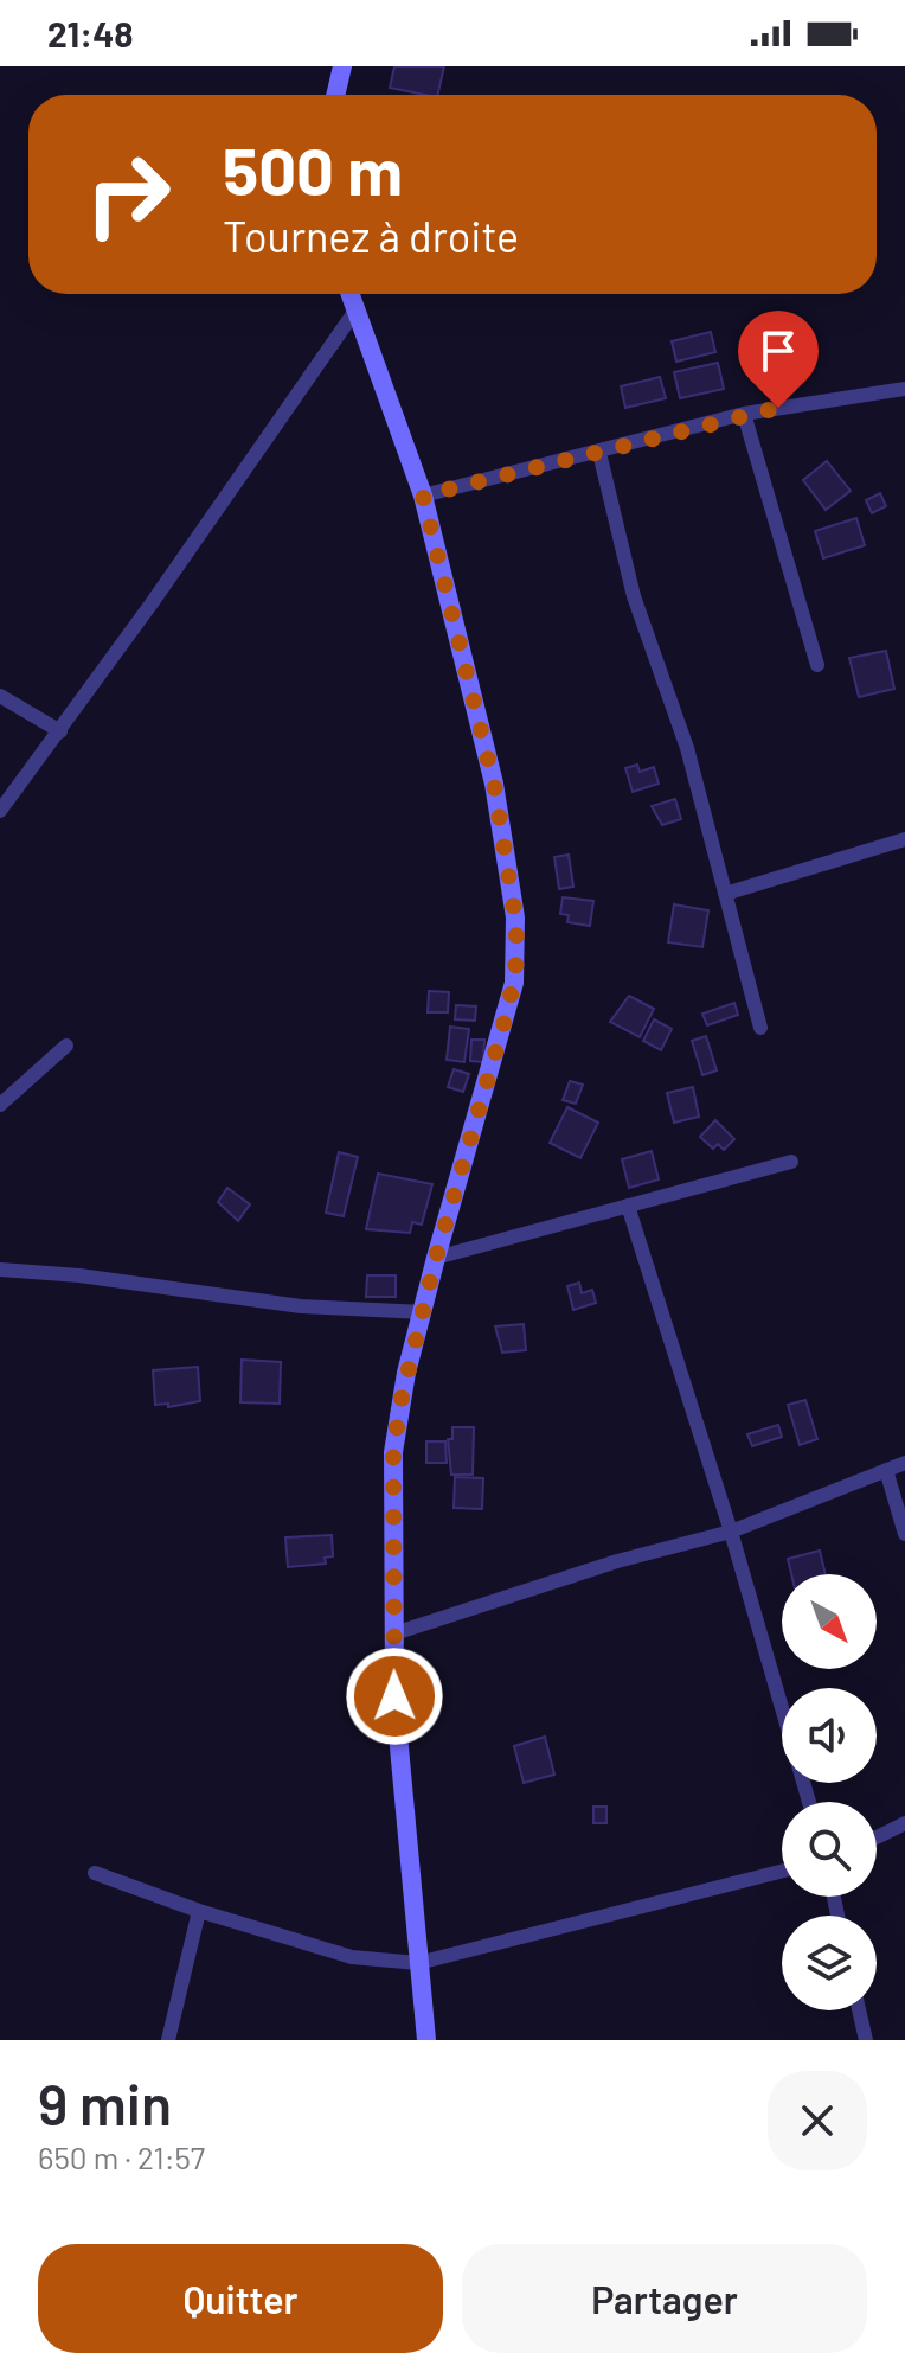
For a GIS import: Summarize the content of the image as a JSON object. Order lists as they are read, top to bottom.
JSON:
{
  "north": "bottom right",
  "page": {
    "status": "21:48",
    "turn": ["500 m", "Tournez à droite"],
    "heading": ["9 min", "650 m · 21:57"],
    "buttons": ["Quitter", "Partager"]
  }
}
